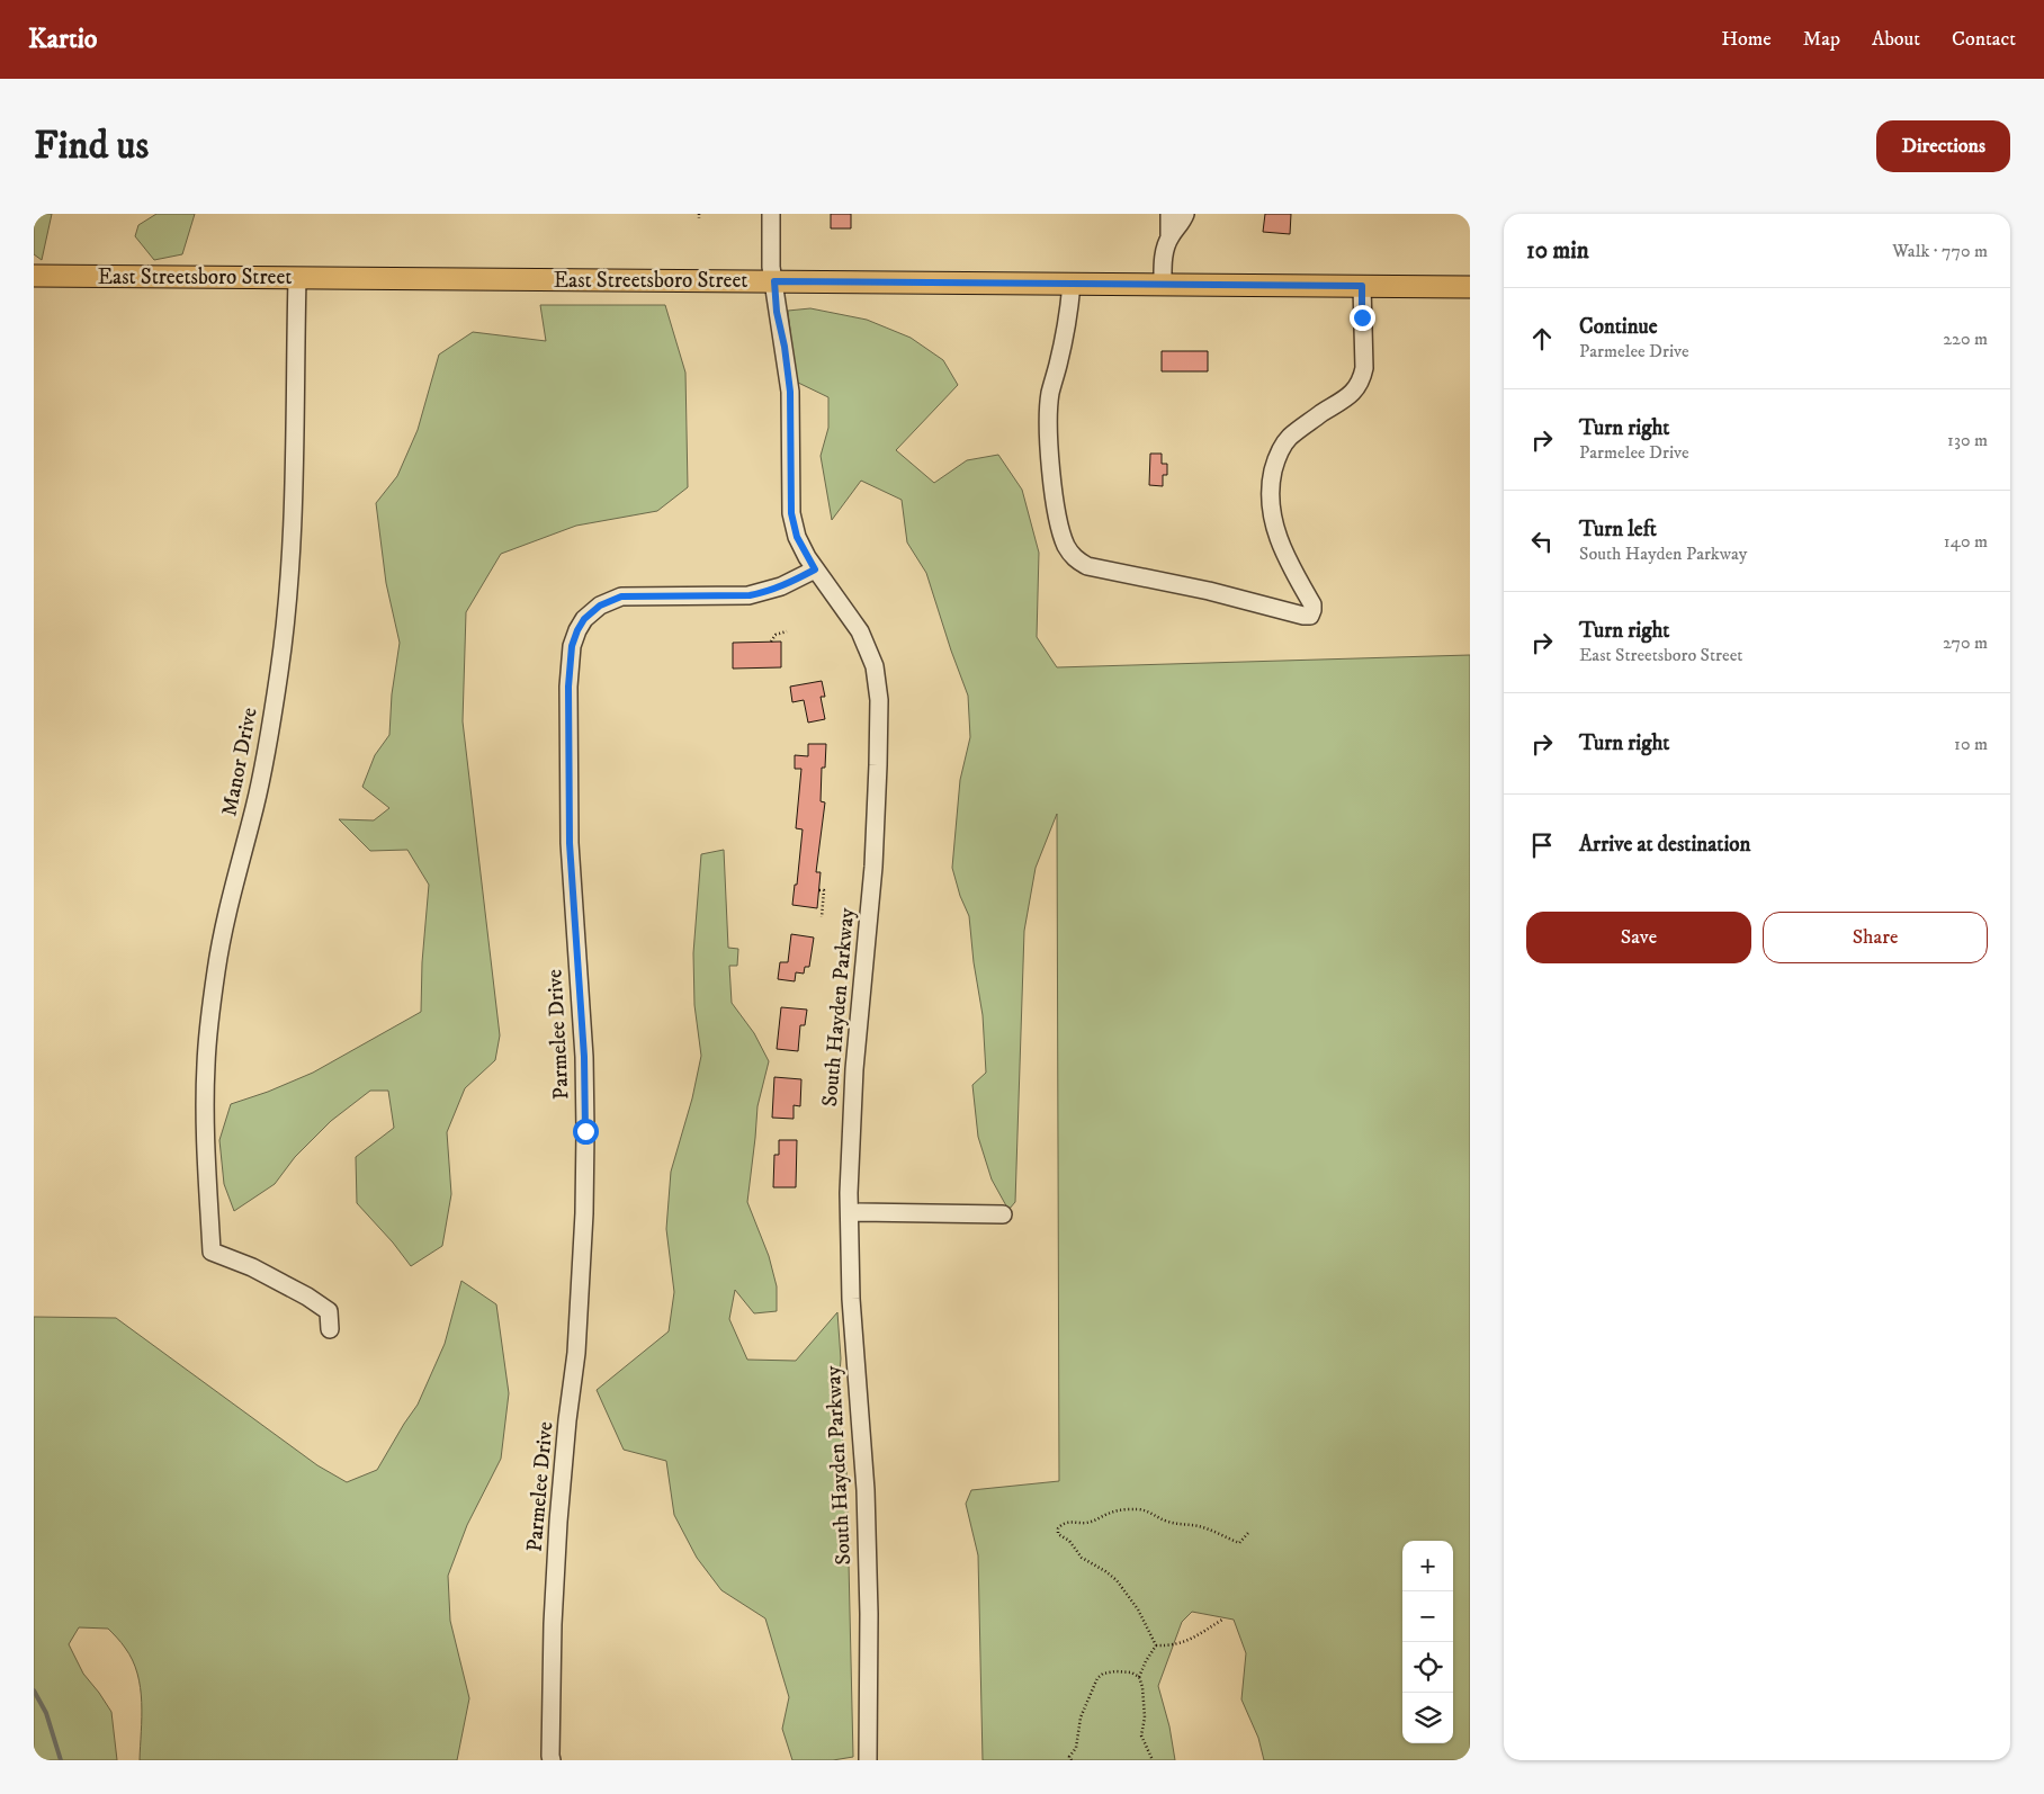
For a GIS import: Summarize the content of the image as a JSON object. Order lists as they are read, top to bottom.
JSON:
{
  "streets": {
    "main road": ["East Streetsboro Street"],
    "street": ["Manor Drive", "South Hayden Parkway", "Parmelee Drive"]
  },
  "crossings": [
    ["East Streetsboro Street", "Manor Drive"],
    ["East Streetsboro Street", "South Hayden Parkway"],
    ["South Hayden Parkway", "Parmelee Drive"]
  ],
  "page": {
    "header": "Kartio",
    "nav": [
      "Home",
      "Map",
      "About",
      "Contact"
    ],
    "buttons": [
      "Directions",
      ["Save", "Share"]
    ],
    "title": "Find us",
    "heading": ["10 min", "Walk · 770 m"],
    "list": [
      ["Continue", "Parmelee Drive", "220 m"],
      ["Turn right", "Parmelee Drive", "130 m"],
      ["Turn left", "South Hayden Parkway", "140 m"],
      ["Turn right", "East Streetsboro Street", "270 m"],
      ["Turn right", "10 m"],
      "Arrive at destination"
    ],
    "map_buttons": ["+", "−"]
  }
}
